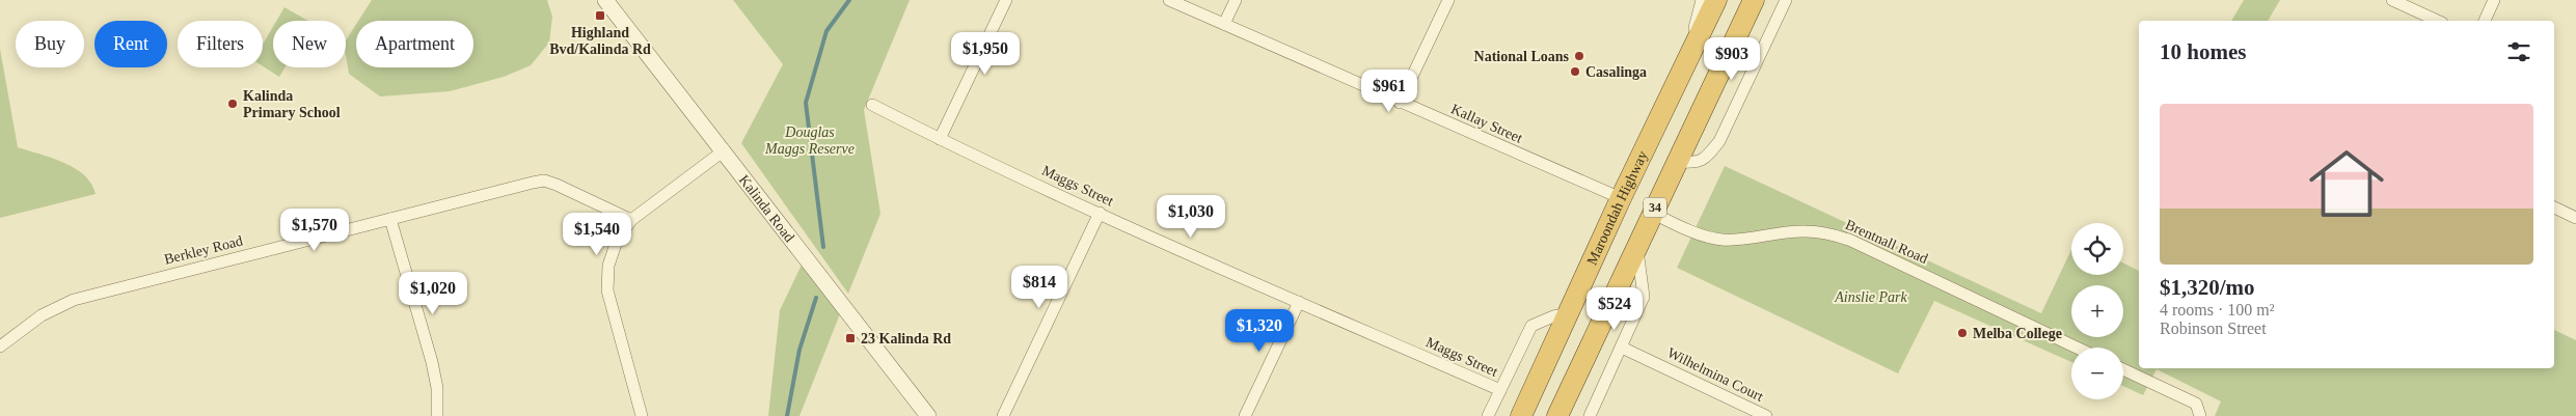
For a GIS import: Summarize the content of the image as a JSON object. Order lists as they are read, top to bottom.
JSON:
{
  "streets": {
    "highway": ["Maroondah Highway", "34"],
    "street": [
      "Kallay Street",
      "Maggs Street",
      "Kalinda Road",
      "Brentnall Road",
      "Berkley Road",
      "Wilhelmina Court"
    ]
  },
  "crossings": [
    ["Kallay Street", "Maroondah Highway"],
    ["34", "Brentnall Road"]
  ],
  "parks": ["Douglas Maggs Reserve", "Ainslie Park"],
  "places": {
    "transit": ["Highland Bvd/Kalinda Rd", "23 Kalinda Rd"],
    "other": [
      "National Loans",
      "Casalinga",
      "Kalinda Primary School",
      "Melba College"
    ]
  },
  "page": {
    "chip": [
      "Buy",
      "Rent",
      "Filters",
      "New",
      "Apartment"
    ],
    "heading": "10 homes",
    "price": [
      "$1,950",
      "$903",
      "$961",
      "$1,030",
      "$1,570",
      "$1,540",
      "$814",
      "$1,020",
      "$524",
      "$1,320"
    ],
    "list": [
      {
        "name": "$1,320/mo",
        "note": "4 rooms · 100 m² · Robinson Street"
      }
    ],
    "map_buttons": ["+", "−"]
  }
}
